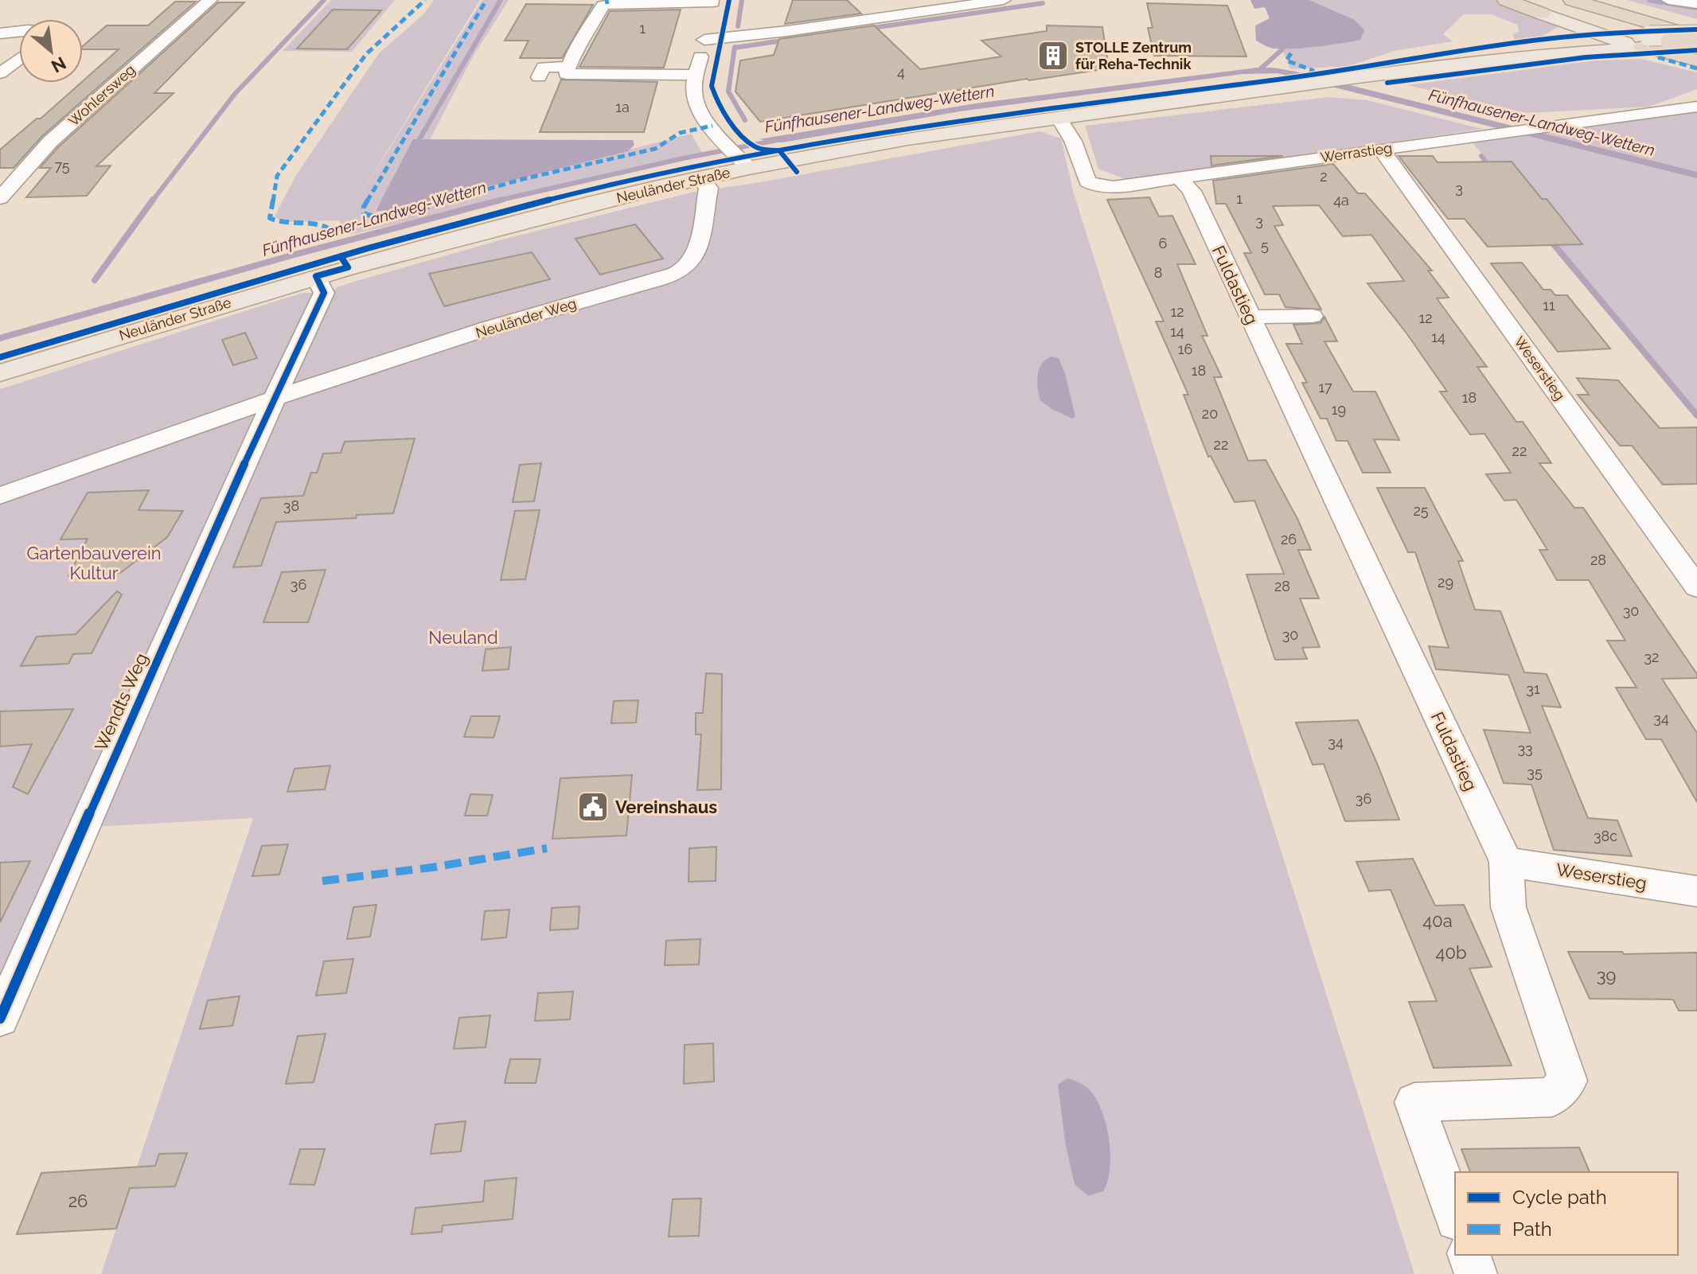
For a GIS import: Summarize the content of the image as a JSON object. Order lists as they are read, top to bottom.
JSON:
{
  "streets": {
    "main road": ["Neuländer Straße"],
    "street": [
      "Wohlersweg",
      "Werrastieg",
      "Fuldastieg",
      "Neuländer Weg",
      "Weserstieg",
      "Wendts Weg"
    ]
  },
  "crossings": [
    ["Werrastieg", "Neuländer Straße"],
    ["Werrastieg", "Fuldastieg"],
    ["Werrastieg", "Weserstieg"],
    ["Neuländer Straße", "Neuländer Weg"],
    ["Fuldastieg", "Weserstieg"],
    ["Neuländer Weg", "Wendts Weg"]
  ],
  "water": ["Fünfhausener-Landweg-Wettern"],
  "parks": ["Gartenbauverein Kultur", "Neuland"],
  "places": {
    "building": ["STOLLE Zentrum für Reha-Technik"],
    "public building": ["Vereinshaus"]
  },
  "house_numbers": [
    "1",
    "4",
    "1a",
    "75",
    "2",
    "3",
    "1",
    "4a",
    "3",
    "6",
    "5",
    "8",
    "11",
    "12",
    "12",
    "14",
    "14",
    "16",
    "18",
    "17",
    "18",
    "19",
    "20",
    "22",
    "22",
    "38",
    "25",
    "26",
    "28",
    "29",
    "36",
    "28",
    "30",
    "30",
    "32",
    "31",
    "34",
    "34",
    "33",
    "35",
    "36",
    "38c",
    "40a",
    "40b",
    "39",
    "26"
  ],
  "legend": ["Cycle path", "Path"],
  "north": "bottom right"
}
